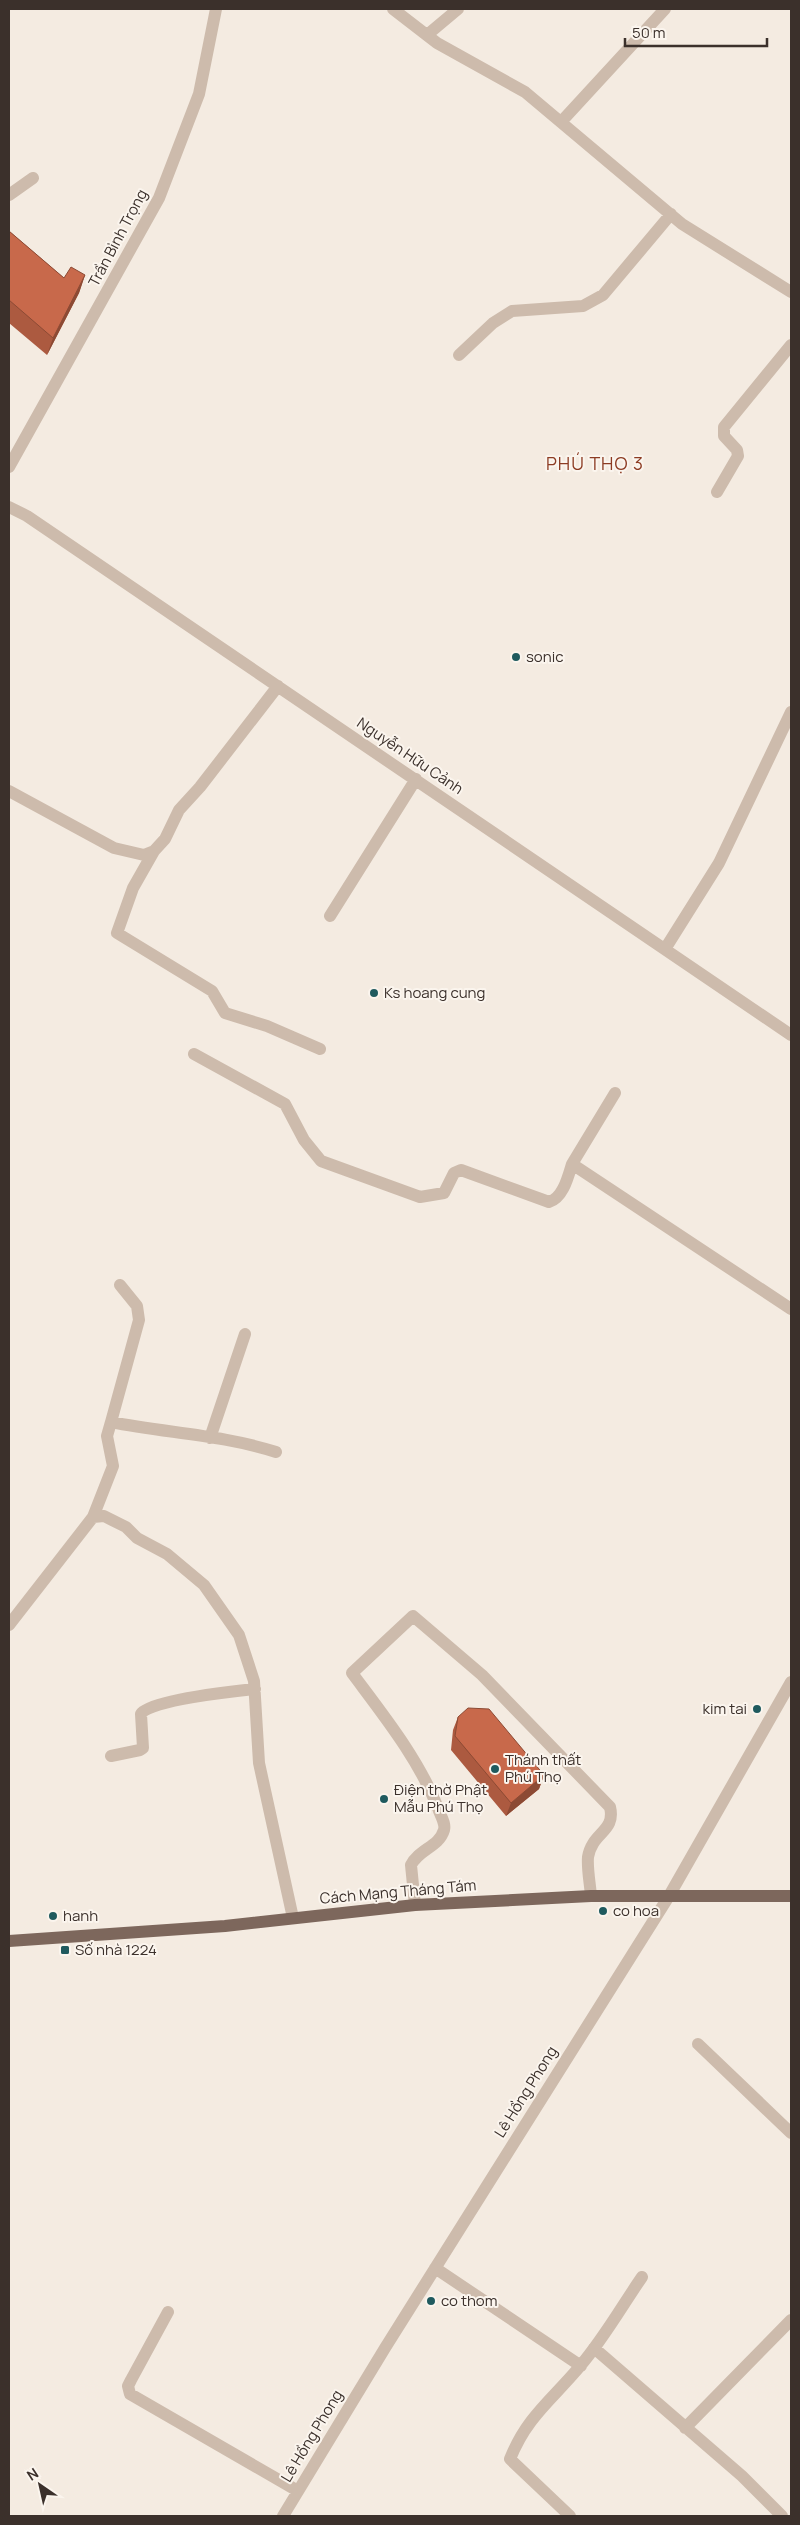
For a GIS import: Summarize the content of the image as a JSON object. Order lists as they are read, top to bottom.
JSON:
{
  "streets": {
    "main road": ["Cách Mạng Tháng Tám"],
    "street": ["Trần Bình Trọng", "Nguyễn Hữu Cảnh", "Lê Hồng Phong"]
  },
  "crossings": [
    ["Cách Mạng Tháng Tám", "Lê Hồng Phong"]
  ],
  "districts": ["PHÚ THỌ 3"],
  "places": {
    "other": [
      "sonic",
      "Ks hoang cung",
      "kim tai",
      "Thánh thất Phú Thọ",
      "Điện thờ Phật Mẫu Phú Thọ",
      "co hoa",
      "hanh",
      "co thom"
    ],
    "transit": ["Số nhà 1224"]
  },
  "scale_bar": "50 m",
  "north": "top left"
}
